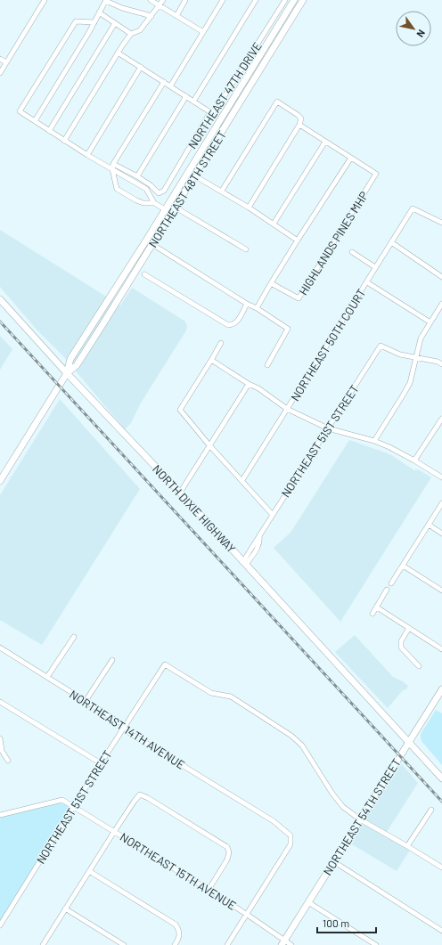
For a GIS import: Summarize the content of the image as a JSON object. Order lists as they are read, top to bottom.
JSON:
{
  "streets": {
    "main road": ["NORTHEAST 48TH STREET", "NORTH DIXIE HIGHWAY", "NORTHEAST 54TH STREET"],
    "street": [
      "NORTHEAST 47TH DRIVE",
      "HIGHLANDS PINES MHP",
      "NORTHEAST 50TH COURT",
      "NORTHEAST 51ST STREET",
      "NORTHEAST 14TH AVENUE",
      "NORTHEAST 15TH AVENUE"
    ]
  },
  "crossings": [
    ["NORTHEAST 48TH STREET", "NORTH DIXIE HIGHWAY"],
    ["NORTHEAST 51ST STREET", "NORTH DIXIE HIGHWAY"],
    ["NORTHEAST 51ST STREET", "NORTHEAST 14TH AVENUE"],
    ["NORTHEAST 51ST STREET", "NORTHEAST 54TH STREET"],
    ["NORTHEAST 51ST STREET", "NORTHEAST 15TH AVENUE"],
    ["NORTH DIXIE HIGHWAY", "NORTHEAST 54TH STREET"],
    ["NORTHEAST 14TH AVENUE", "NORTHEAST 15TH AVENUE"],
    ["NORTHEAST 54TH STREET", "NORTHEAST 15TH AVENUE"]
  ],
  "scale_bar": "100 m",
  "north": "bottom right"
}
